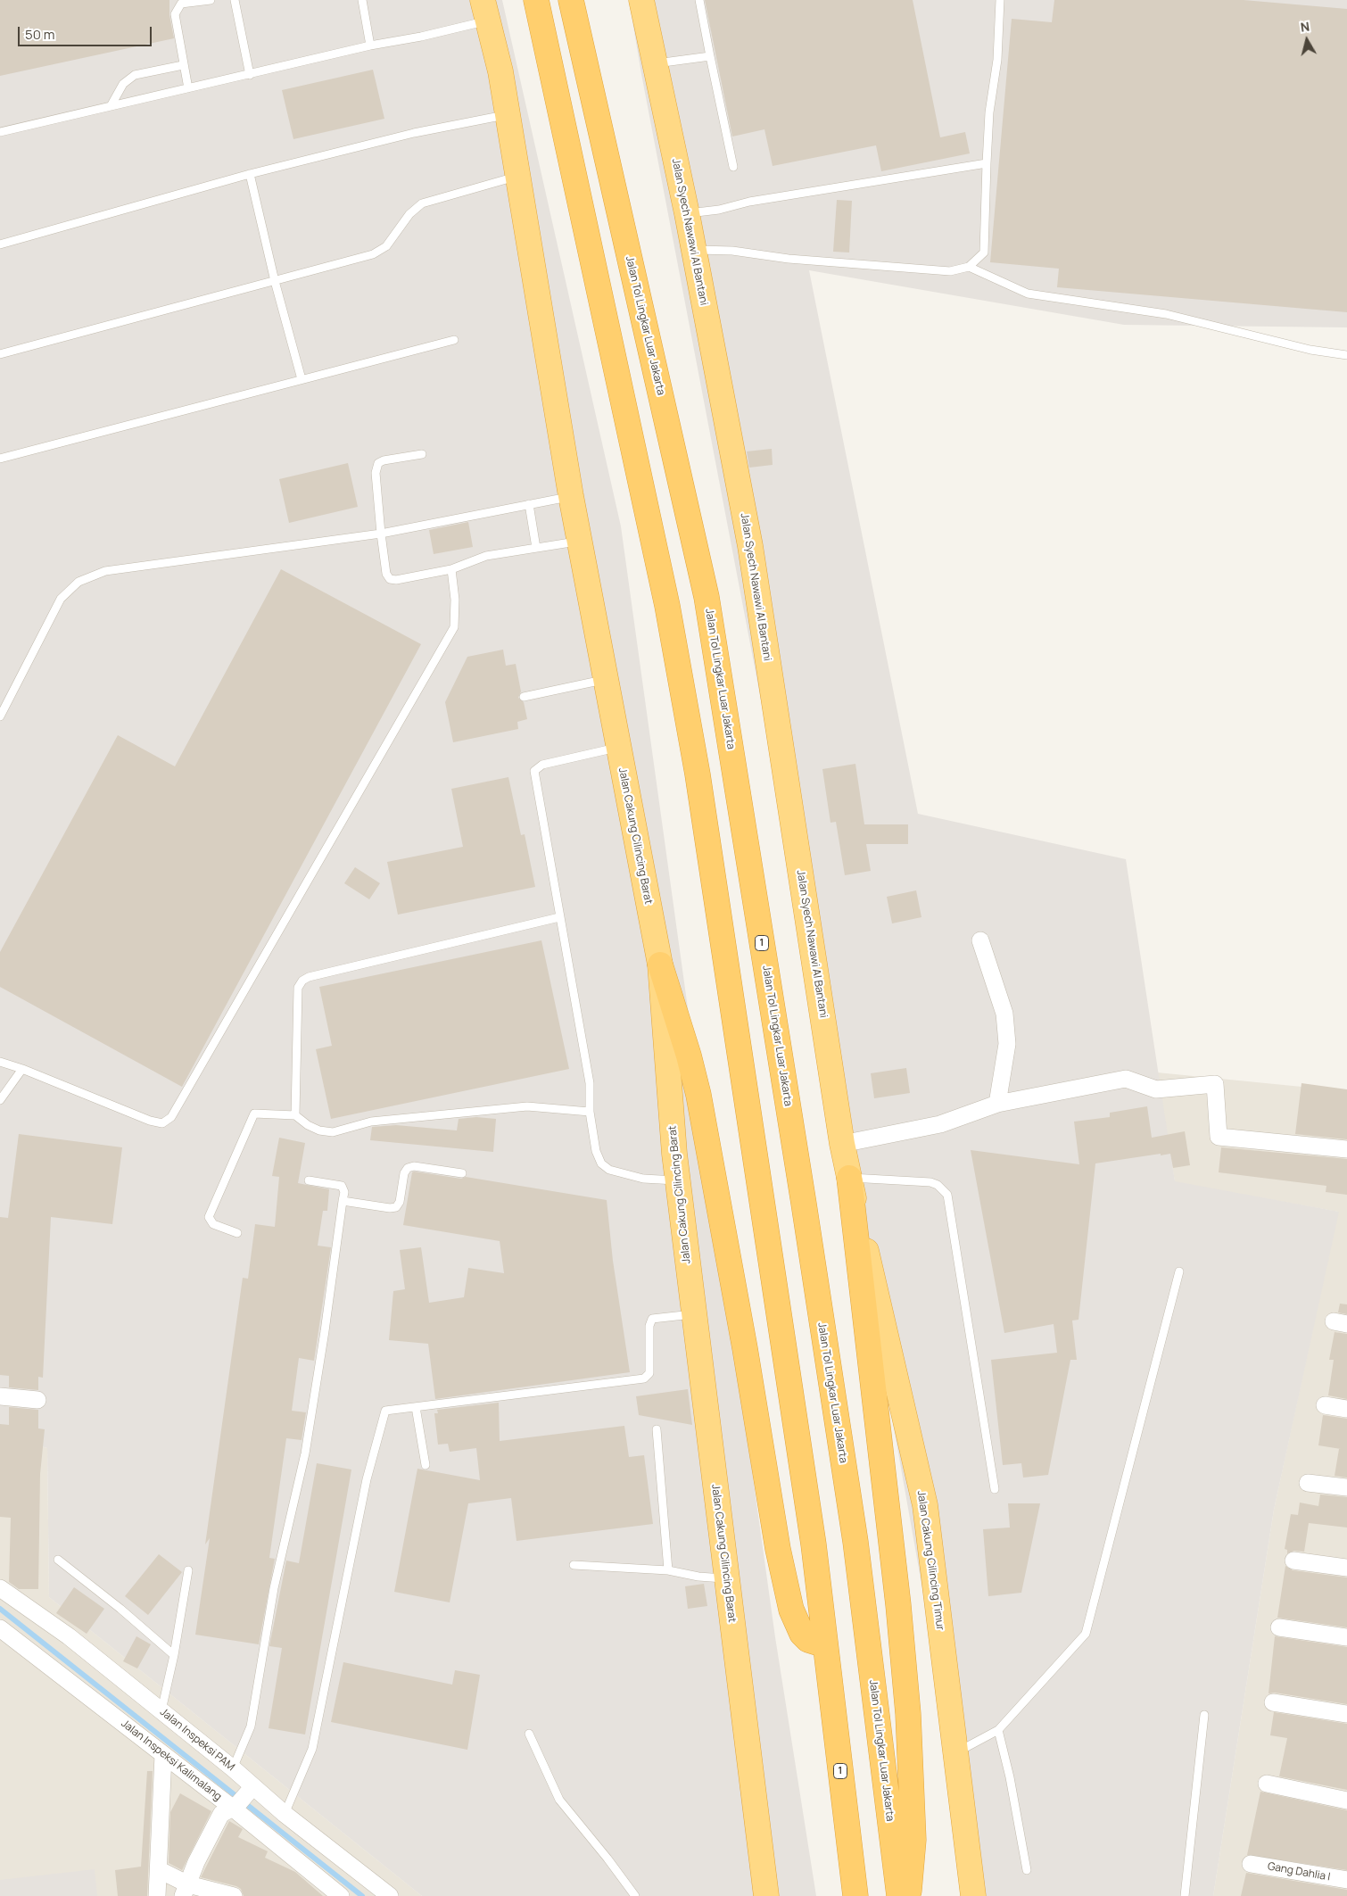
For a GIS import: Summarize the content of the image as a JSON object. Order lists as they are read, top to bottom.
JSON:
{
  "streets": {
    "highway": [
      "Jalan Syech Nawawi Al Bantani",
      "Jalan Tol Lingkar Luar Jakarta",
      "Jalan Cakung Cilincing Barat",
      "1",
      "Jalan Cakung Cilincing Timur"
    ],
    "street": ["Jalan Inspeksi PAM", "Jalan Inspeksi Kalimalang", "Gang Dahlia I"]
  },
  "crossings": [
    ["Jalan Syech Nawawi Al Bantani", "Jalan Cakung Cilincing Timur"]
  ],
  "scale_bar": "50 m",
  "north": "top"
}
